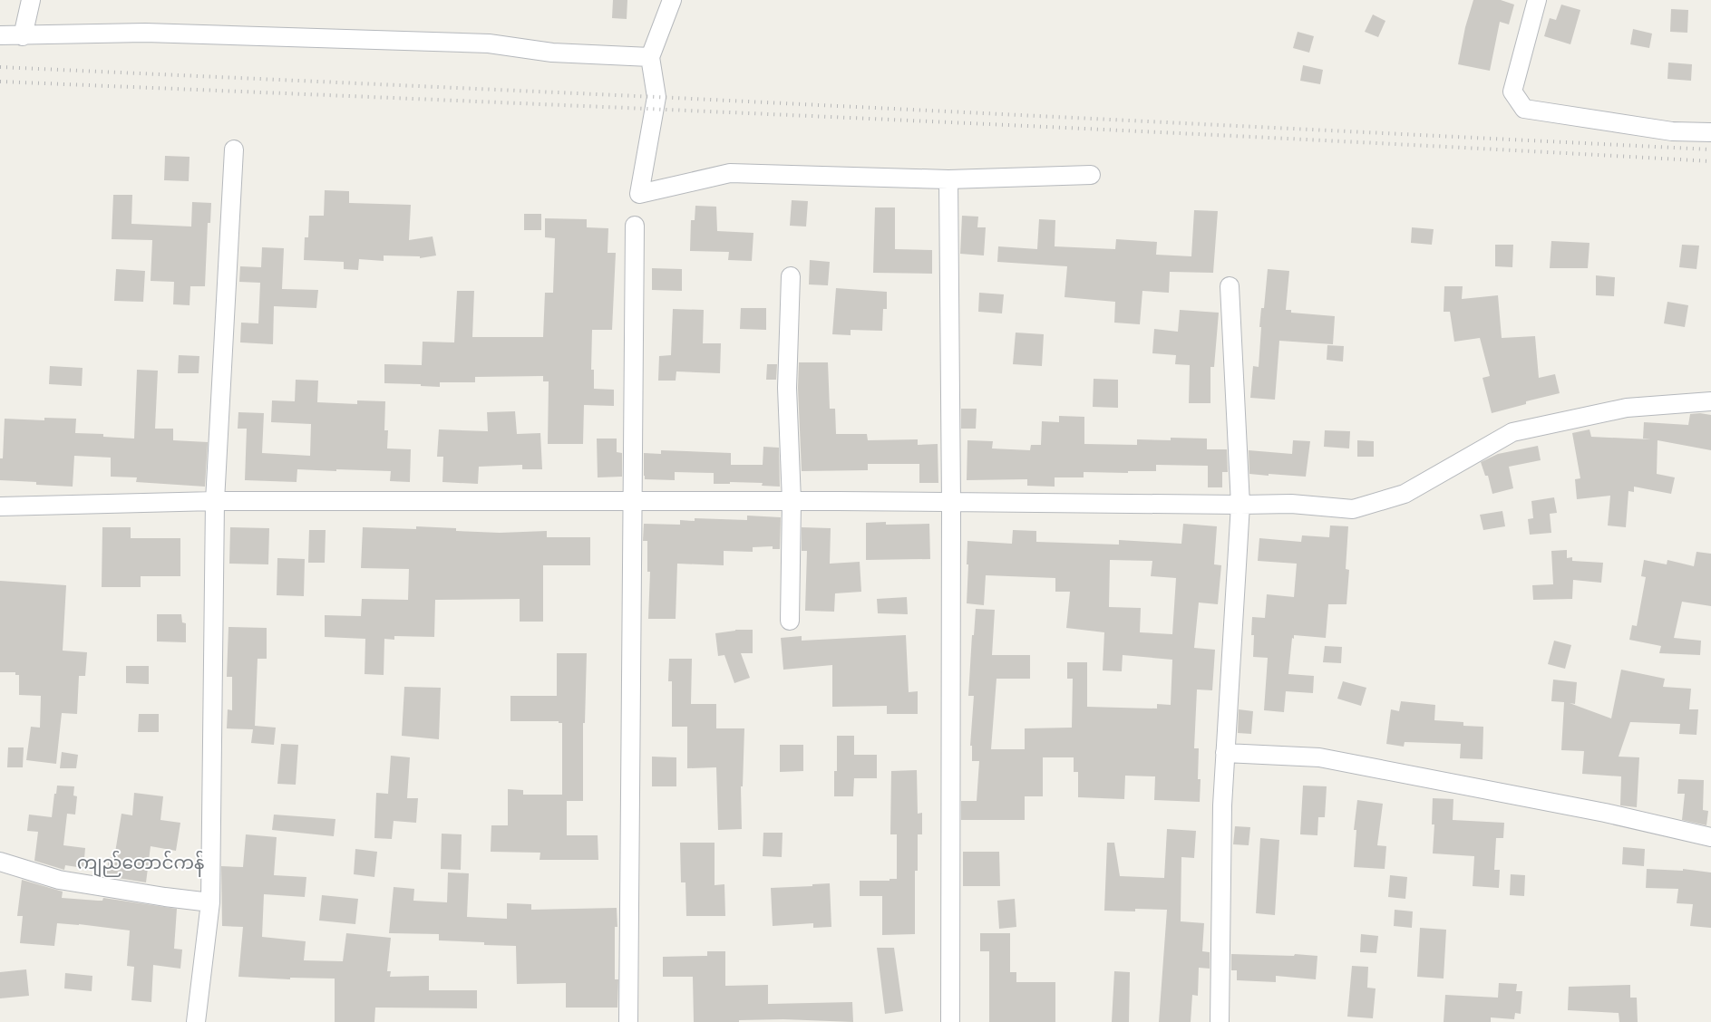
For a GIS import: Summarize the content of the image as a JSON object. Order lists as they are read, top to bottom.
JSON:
{
  "districts": ["ကျည်တောင်ကန်"]
}
